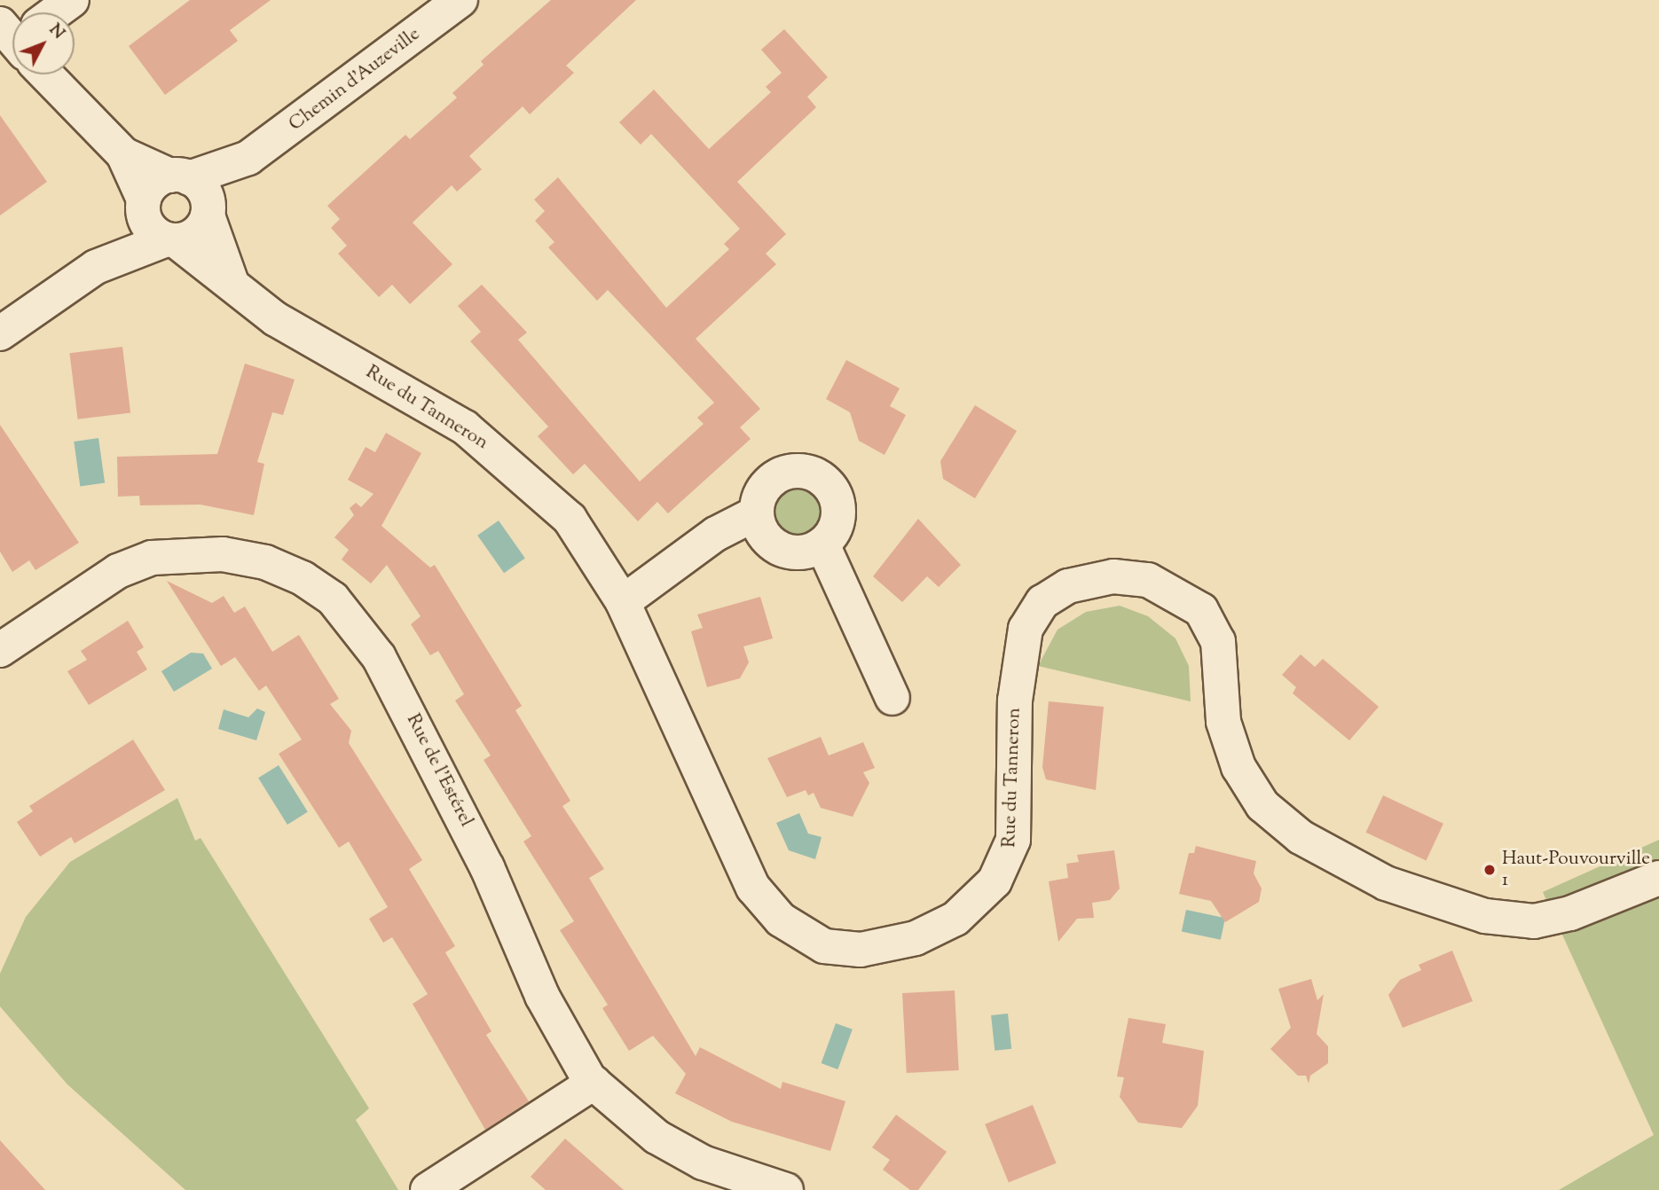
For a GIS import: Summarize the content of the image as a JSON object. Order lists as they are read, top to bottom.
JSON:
{
  "streets": {
    "street": ["Chemin d'Auzeville", "Rue du Tanneron", "Rue de l'Estérel"]
  },
  "crossings": [
    ["Chemin d'Auzeville", "Rue du Tanneron"]
  ],
  "places": ["Haut-Pouvourville 1"],
  "north": "top right"
}
